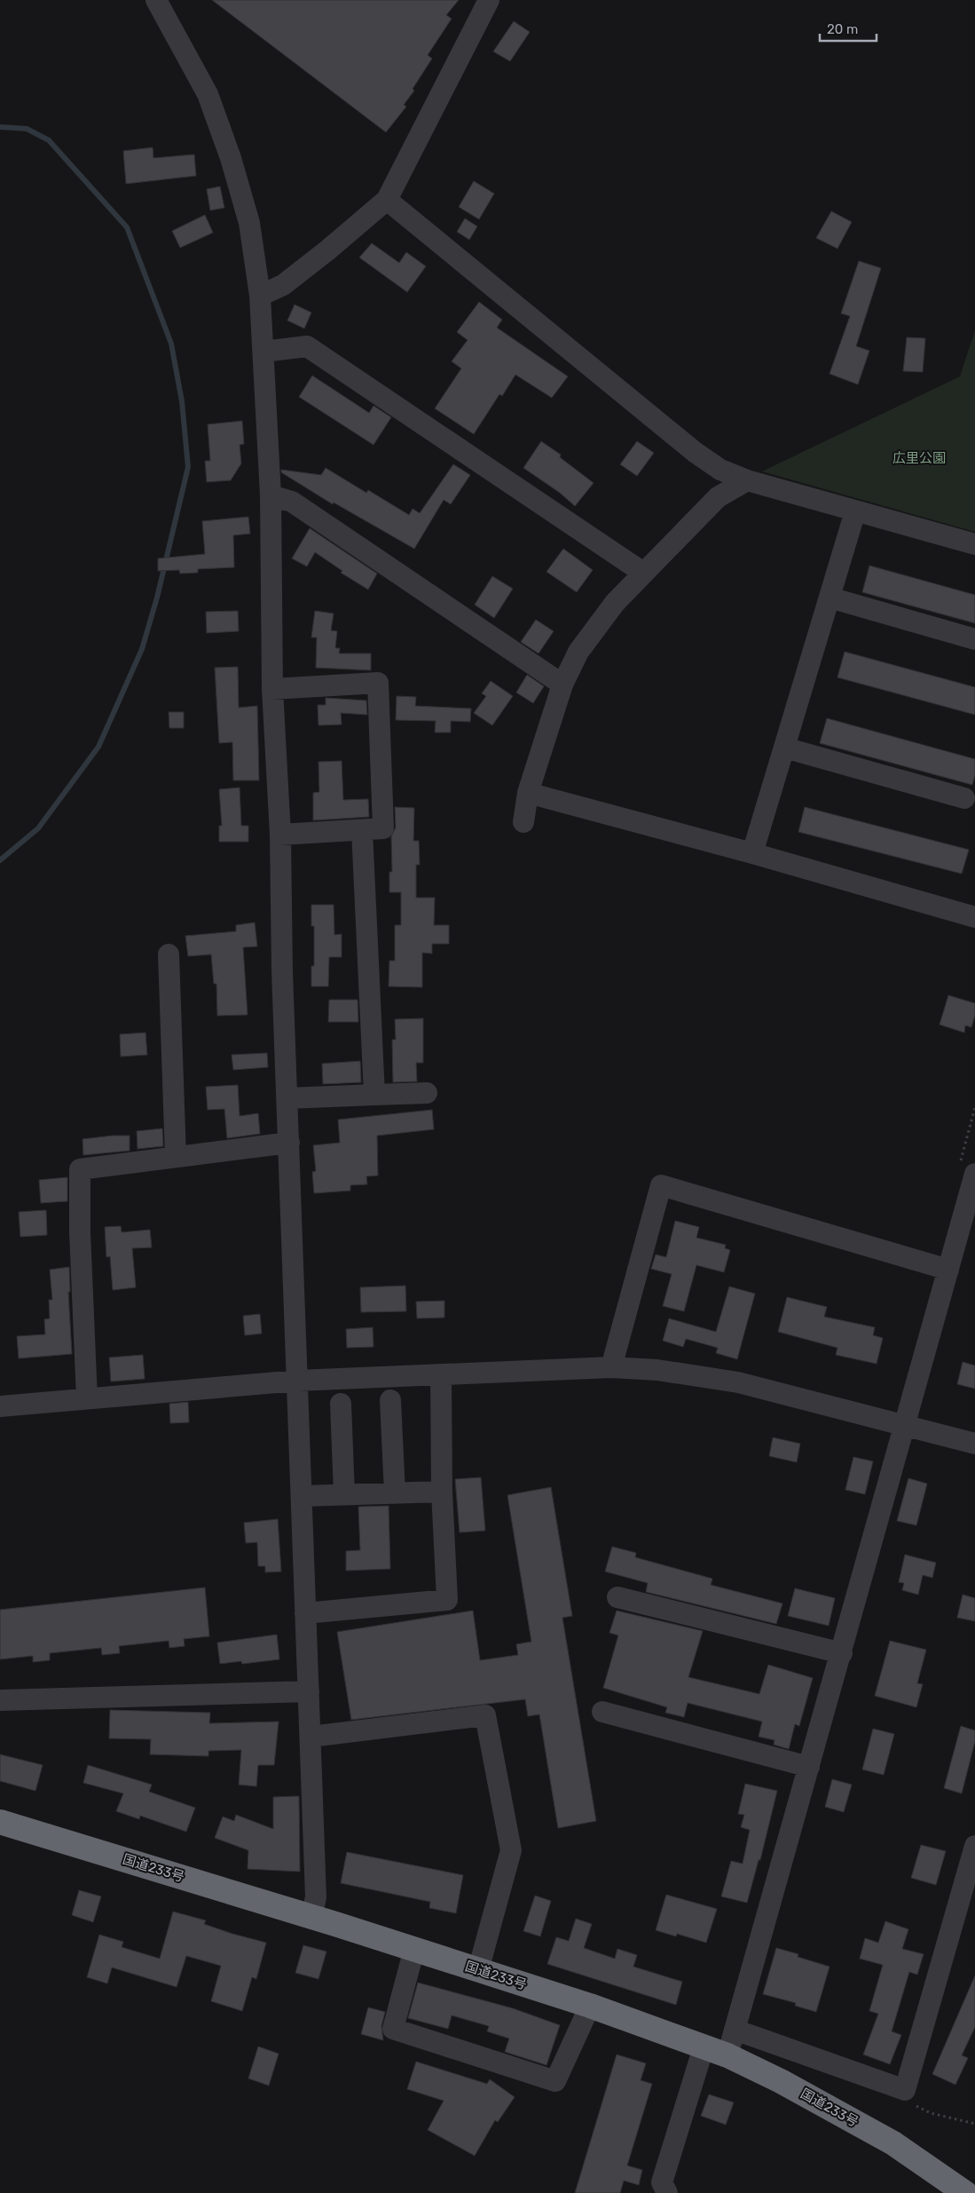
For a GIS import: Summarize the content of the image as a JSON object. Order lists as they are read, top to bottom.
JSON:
{
  "streets": {
    "highway": ["国道233号"]
  },
  "parks": ["広里公園"],
  "scale_bar": "20 m"
}
